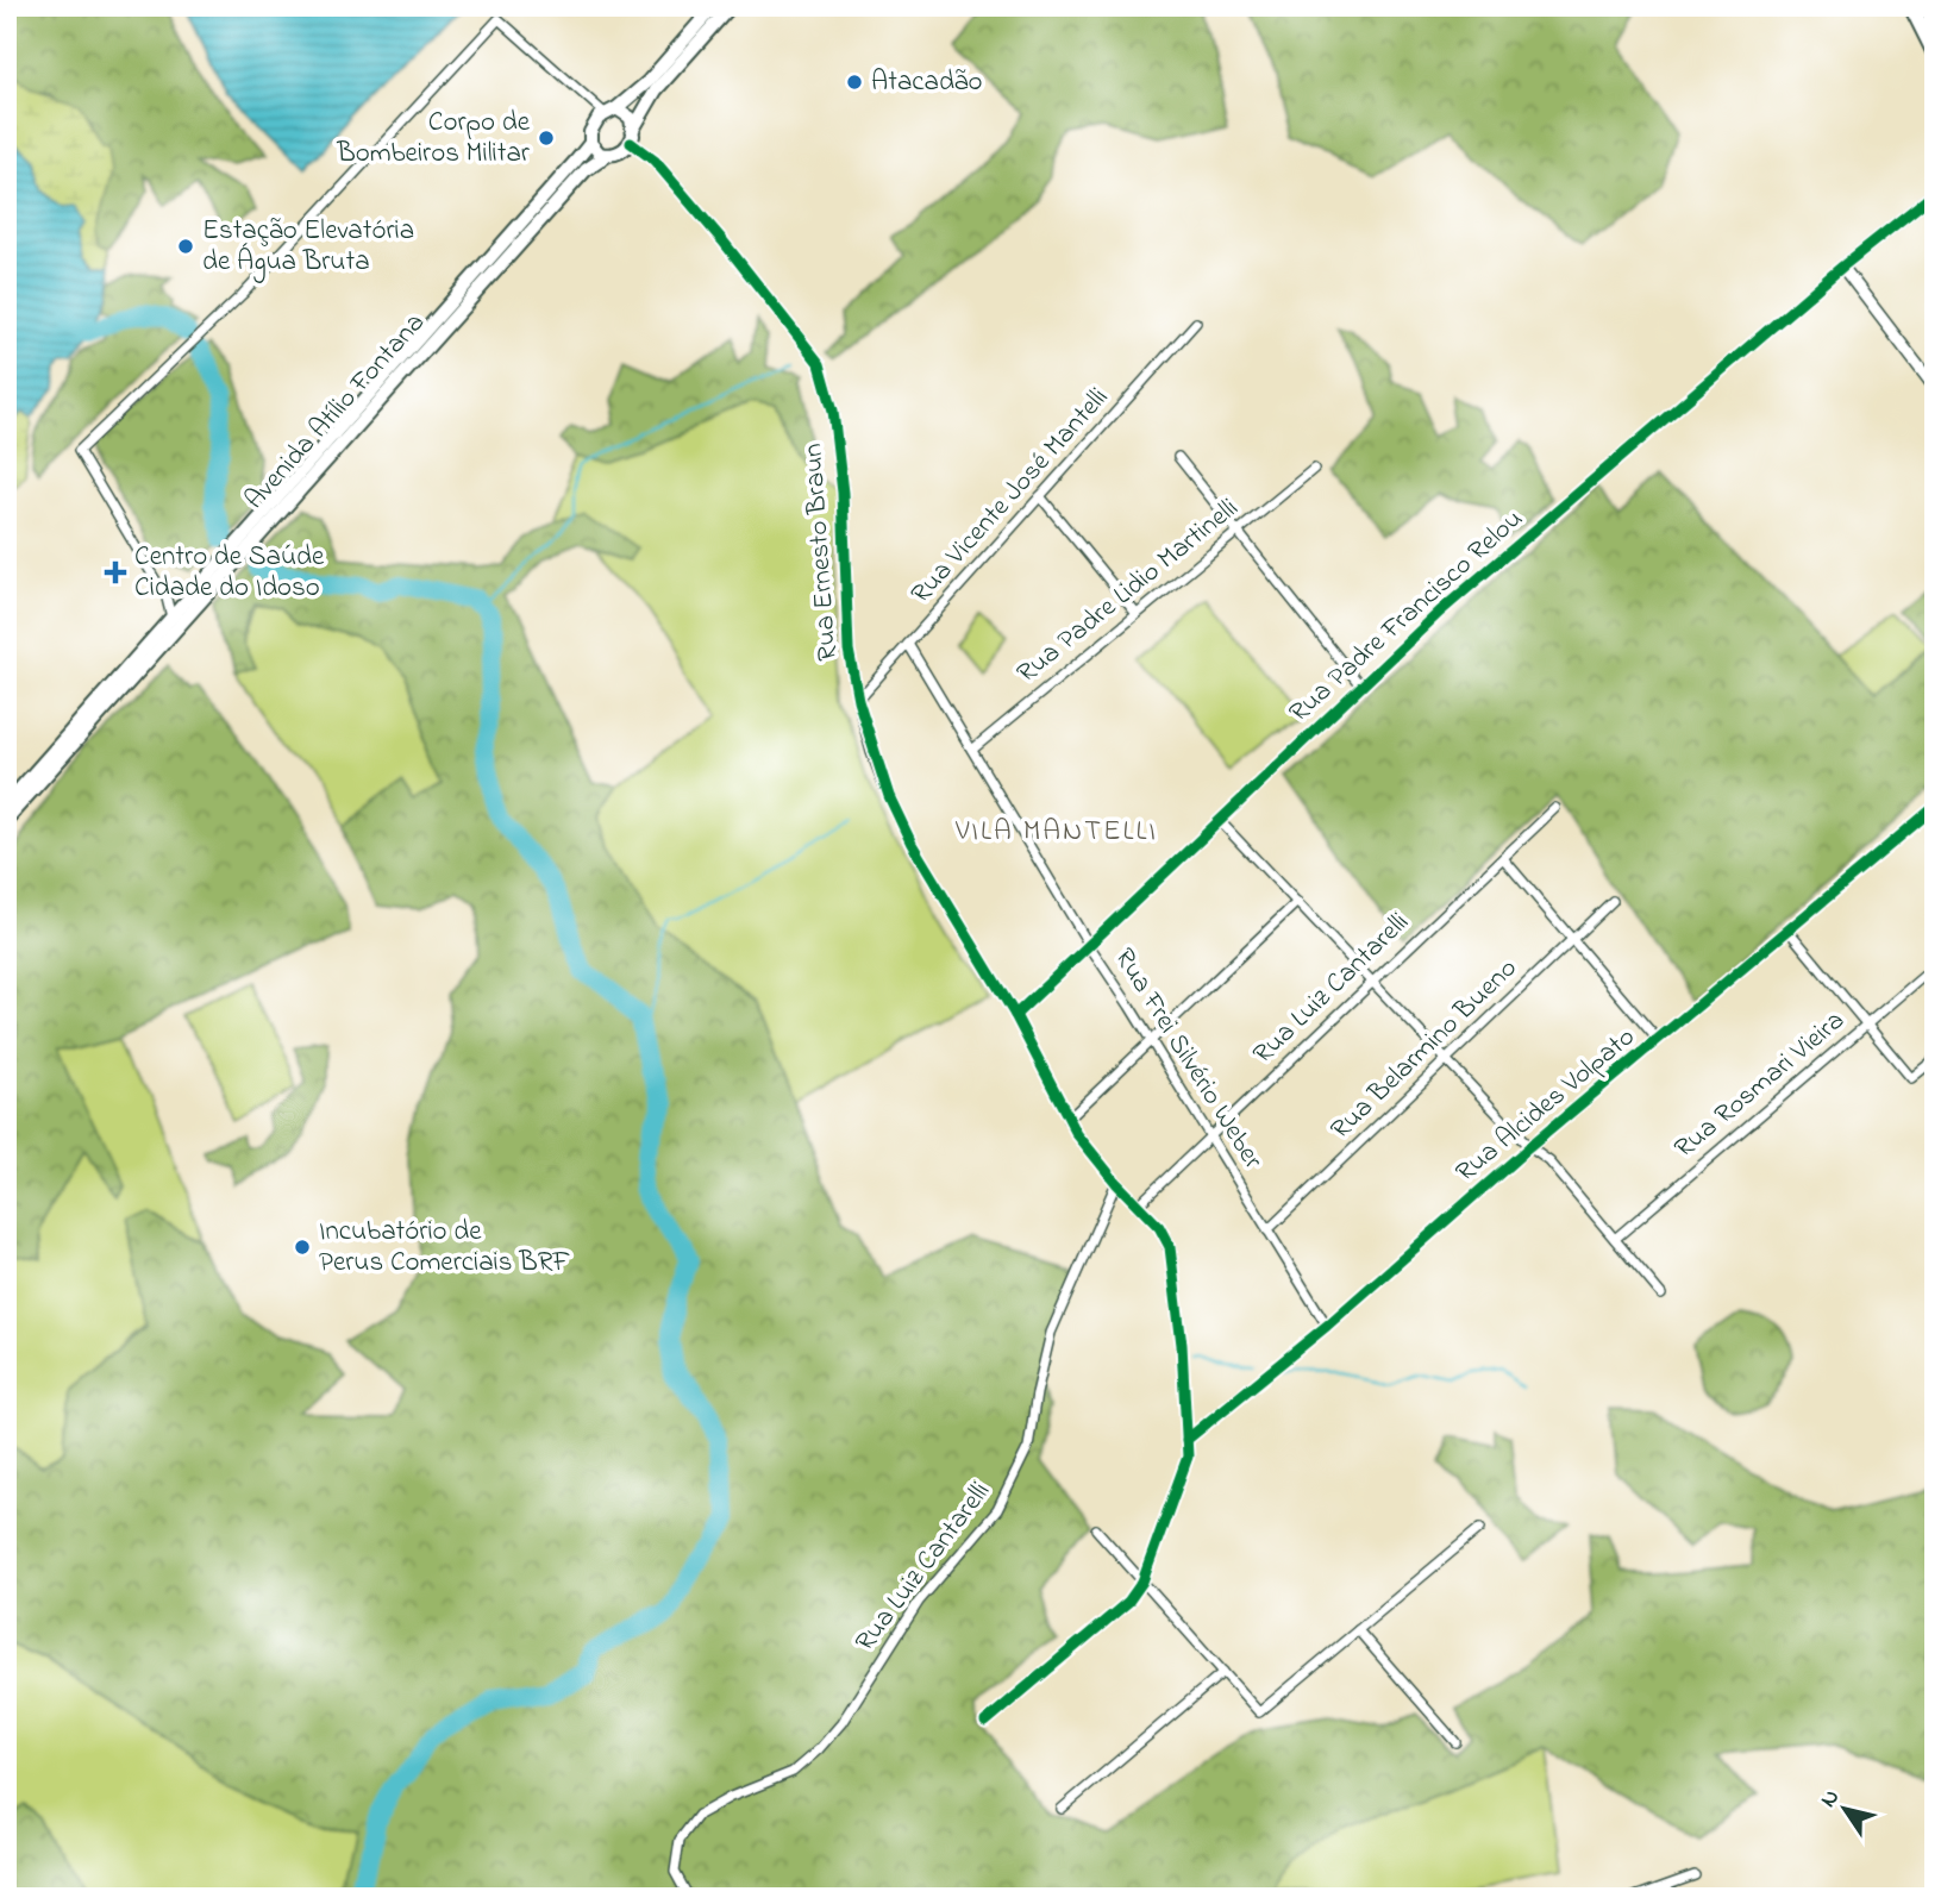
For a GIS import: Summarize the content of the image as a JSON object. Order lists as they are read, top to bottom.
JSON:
{
  "streets": {
    "main road": ["Avenida Atílio Fontana"],
    "street": [
      "Rua Vicente José Mantelli",
      "Rua Ernesto Braun",
      "Rua Padre Lidio Martinelli",
      "Rua Padre Francisco Relou",
      "Rua Luiz Cantarelli",
      "Rua Belarmino Bueno",
      "Rua Frei Silvério Weber",
      "Rua Rosmari Vieira",
      "Rua Alcides Volpato"
    ]
  },
  "crossings": [
    ["Avenida Atílio Fontana", "Rua Ernesto Braun"],
    ["Rua Vicente José Mantelli", "Rua Ernesto Braun"],
    ["Rua Vicente José Mantelli", "Rua Frei Silvério Weber"],
    ["Rua Ernesto Braun", "Rua Padre Francisco Relou"],
    ["Rua Ernesto Braun", "Rua Luiz Cantarelli"],
    ["Rua Ernesto Braun", "Rua Alcides Volpato"],
    ["Rua Padre Lidio Martinelli", "Rua Frei Silvério Weber"],
    ["Rua Padre Francisco Relou", "Rua Frei Silvério Weber"],
    ["Rua Luiz Cantarelli", "Rua Frei Silvério Weber"],
    ["Rua Belarmino Bueno", "Rua Frei Silvério Weber"],
    ["Rua Frei Silvério Weber", "Rua Alcides Volpato"]
  ],
  "districts": ["VILA MANTELLI"],
  "places": {
    "other": [
      "Atacadão",
      "Corpo de Bombeiros Militar",
      "Estação Elevatória de Água Bruta",
      "Incubatório de Perus Comerciais BRF"
    ],
    "health": ["Centro de Saúde Cidade do Idoso"]
  },
  "north": "top left"
}
